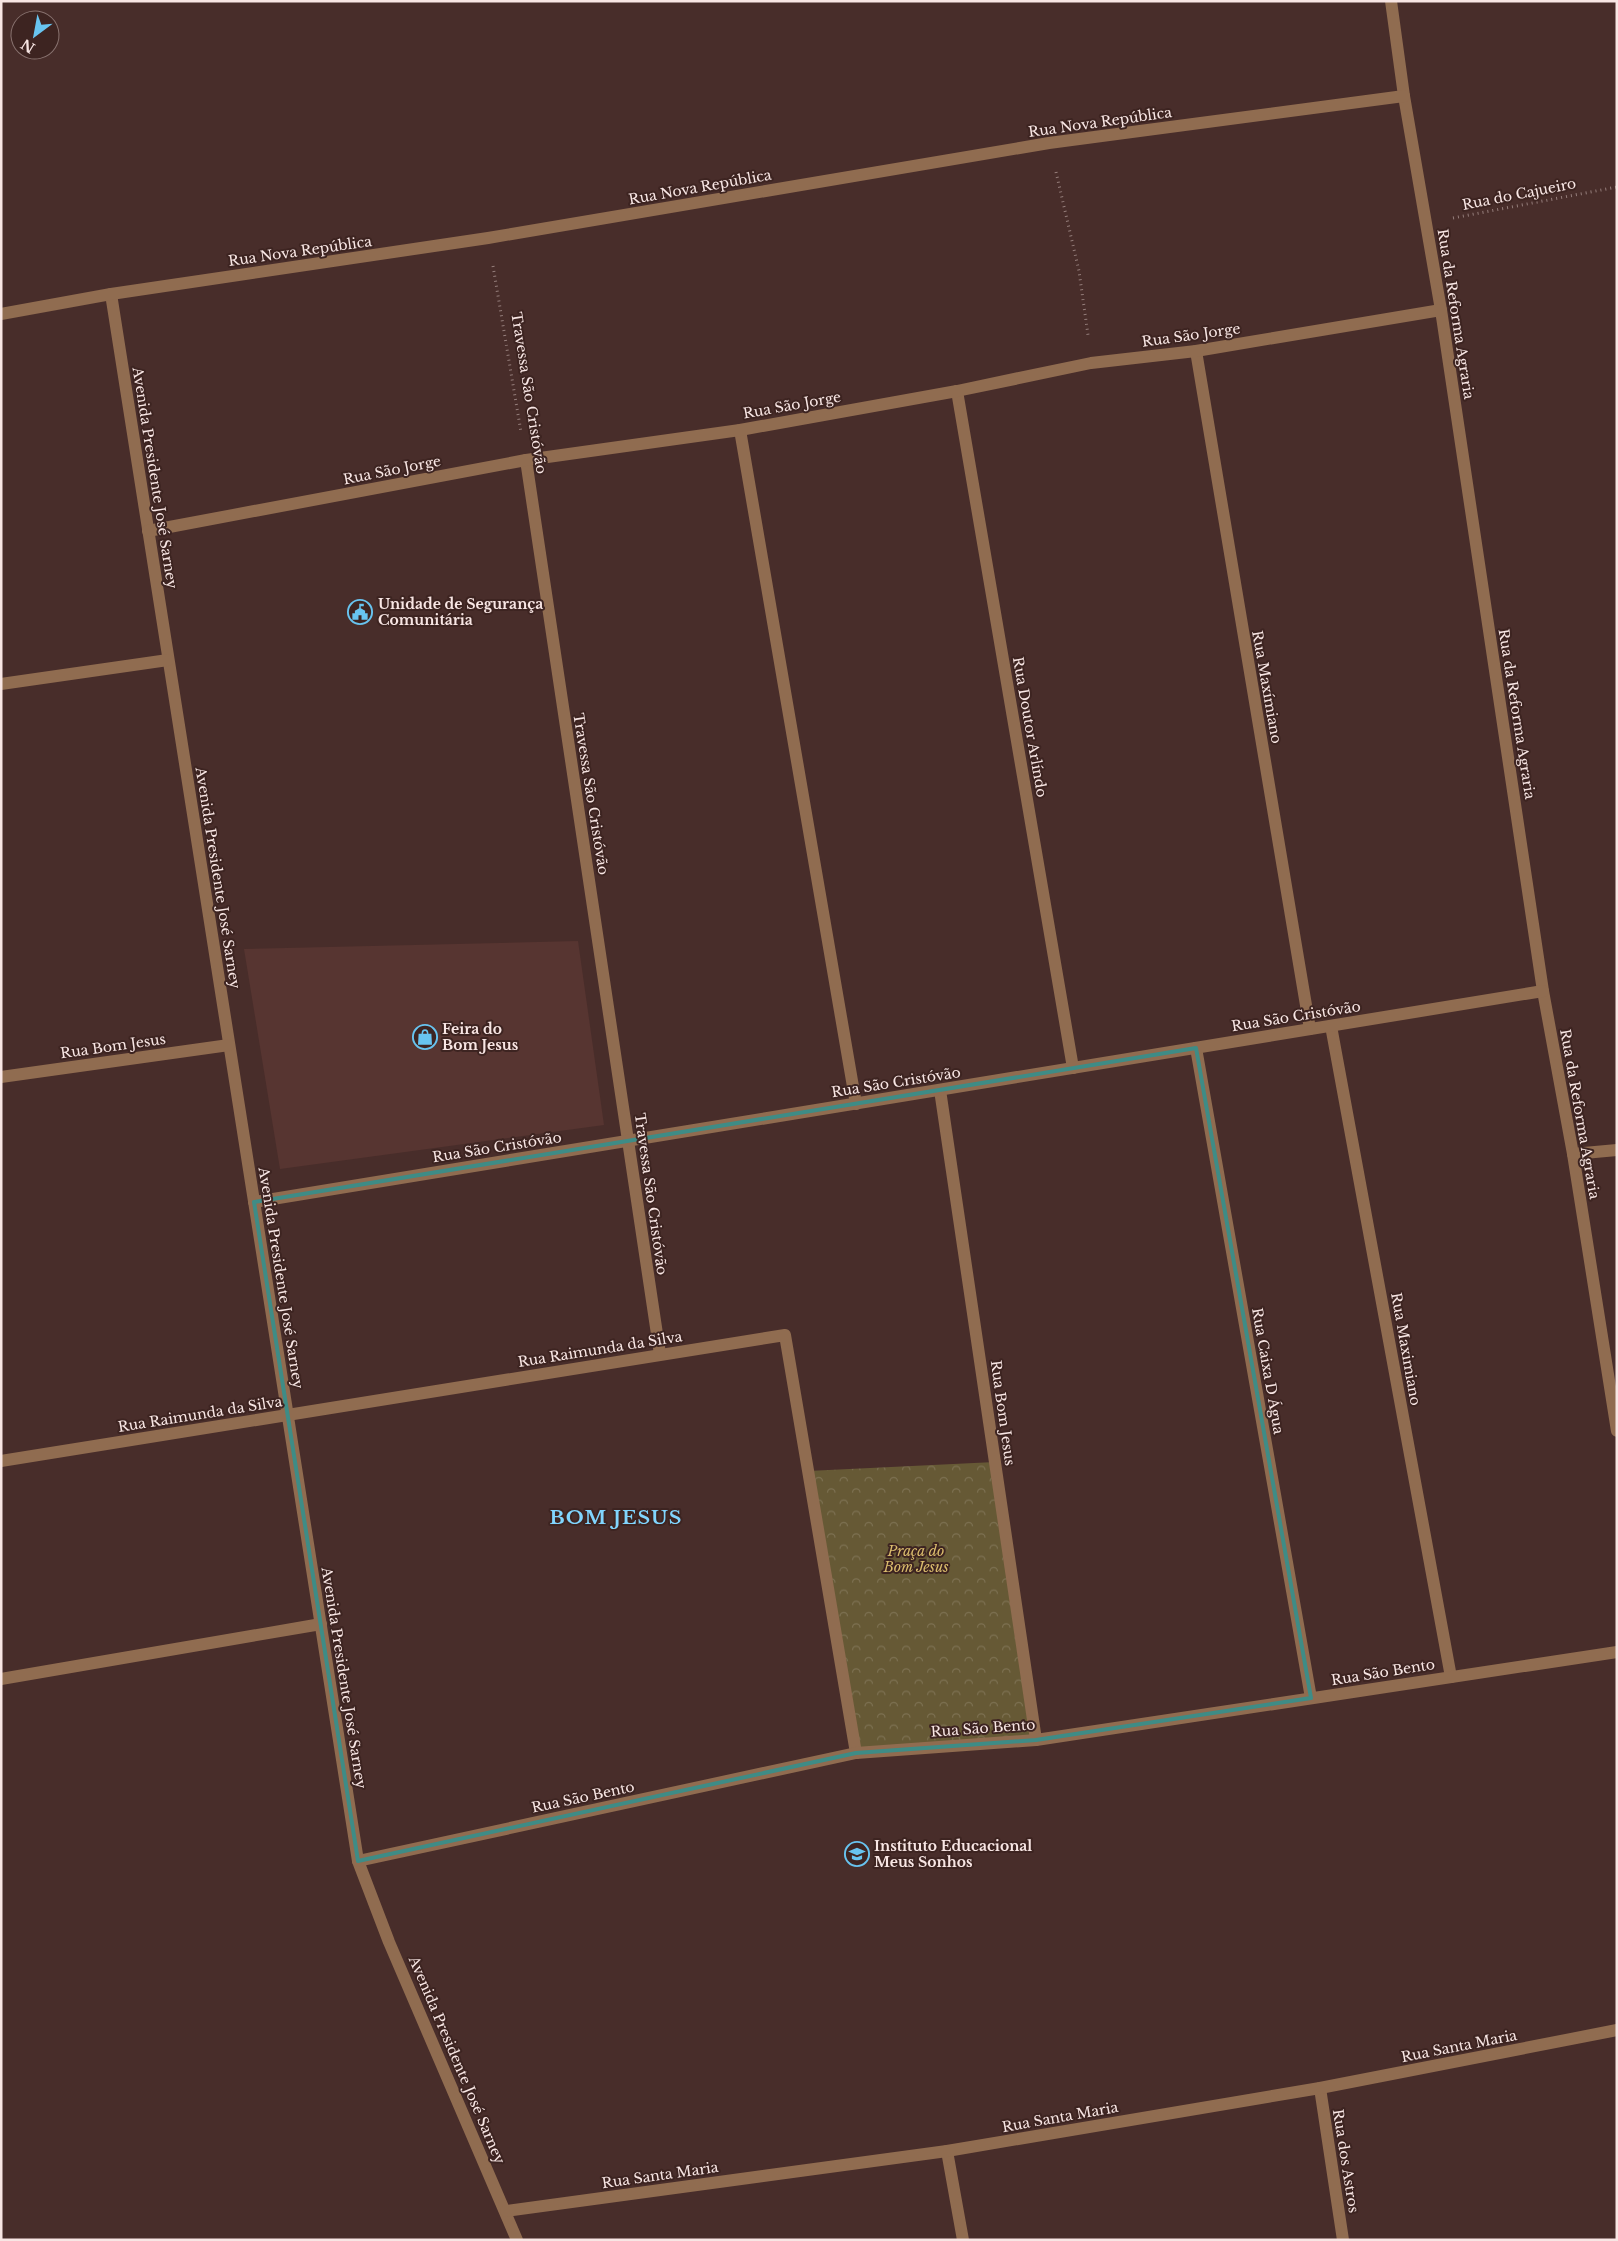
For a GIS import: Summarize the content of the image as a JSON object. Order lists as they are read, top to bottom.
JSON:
{
  "streets": {
    "street": [
      "Rua Nova República",
      "Rua da Reforma Agraria",
      "Rua São Jorge",
      "Travessa São Cristóvão",
      "Avenida Presidente José Sarney",
      "Rua Maxímiano",
      "Rua Doutor Arlíndo",
      "Rua São Cristóvão",
      "Rua Bom Jesus",
      "Rua Raimunda da Silva",
      "Rua Maximiano",
      "Rua Caixa D Água",
      "Rua São Bento",
      "Rua Santa Maria",
      "Rua dos Astros"
    ],
    "path": ["Rua do Cajueiro"]
  },
  "crossings": [
    ["Rua Nova República", "Rua da Reforma Agraria"],
    ["Rua Nova República", "Travessa São Cristóvão"],
    ["Rua Nova República", "Avenida Presidente José Sarney"],
    ["Rua do Cajueiro", "Rua da Reforma Agraria"],
    ["Rua da Reforma Agraria", "Rua São Jorge"],
    ["Rua da Reforma Agraria", "Rua São Cristóvão"],
    ["Rua São Jorge", "Travessa São Cristóvão"],
    ["Rua São Jorge", "Avenida Presidente José Sarney"],
    ["Rua São Jorge", "Rua Maxímiano"],
    ["Rua São Jorge", "Rua Doutor Arlíndo"],
    ["Travessa São Cristóvão", "Rua São Cristóvão"],
    ["Travessa São Cristóvão", "Rua Raimunda da Silva"],
    ["Avenida Presidente José Sarney", "Rua São Cristóvão"],
    ["Avenida Presidente José Sarney", "Rua Bom Jesus"],
    ["Avenida Presidente José Sarney", "Rua Raimunda da Silva"],
    ["Avenida Presidente José Sarney", "Rua São Bento"],
    ["Avenida Presidente José Sarney", "Rua Santa Maria"],
    ["Rua Maxímiano", "Rua São Cristóvão"],
    ["Rua Doutor Arlíndo", "Rua São Cristóvão"],
    ["Rua São Cristóvão", "Rua Bom Jesus"],
    ["Rua São Cristóvão", "Rua Maximiano"],
    ["Rua São Cristóvão", "Rua Caixa D Água"],
    ["Rua Bom Jesus", "Rua São Bento"],
    ["Rua Raimunda da Silva", "Rua São Bento"],
    ["Rua Maximiano", "Rua São Bento"],
    ["Rua Caixa D Água", "Rua São Bento"],
    ["Rua Santa Maria", "Rua dos Astros"]
  ],
  "districts": ["BOM JESUS"],
  "parks": ["Praça do Bom Jesus"],
  "places": {
    "public building": ["Unidade de Segurança Comunitária"],
    "shop": ["Feira do Bom Jesus"],
    "school or university": ["Instituto Educacional Meus Sonhos"]
  },
  "north": "bottom left"
}
